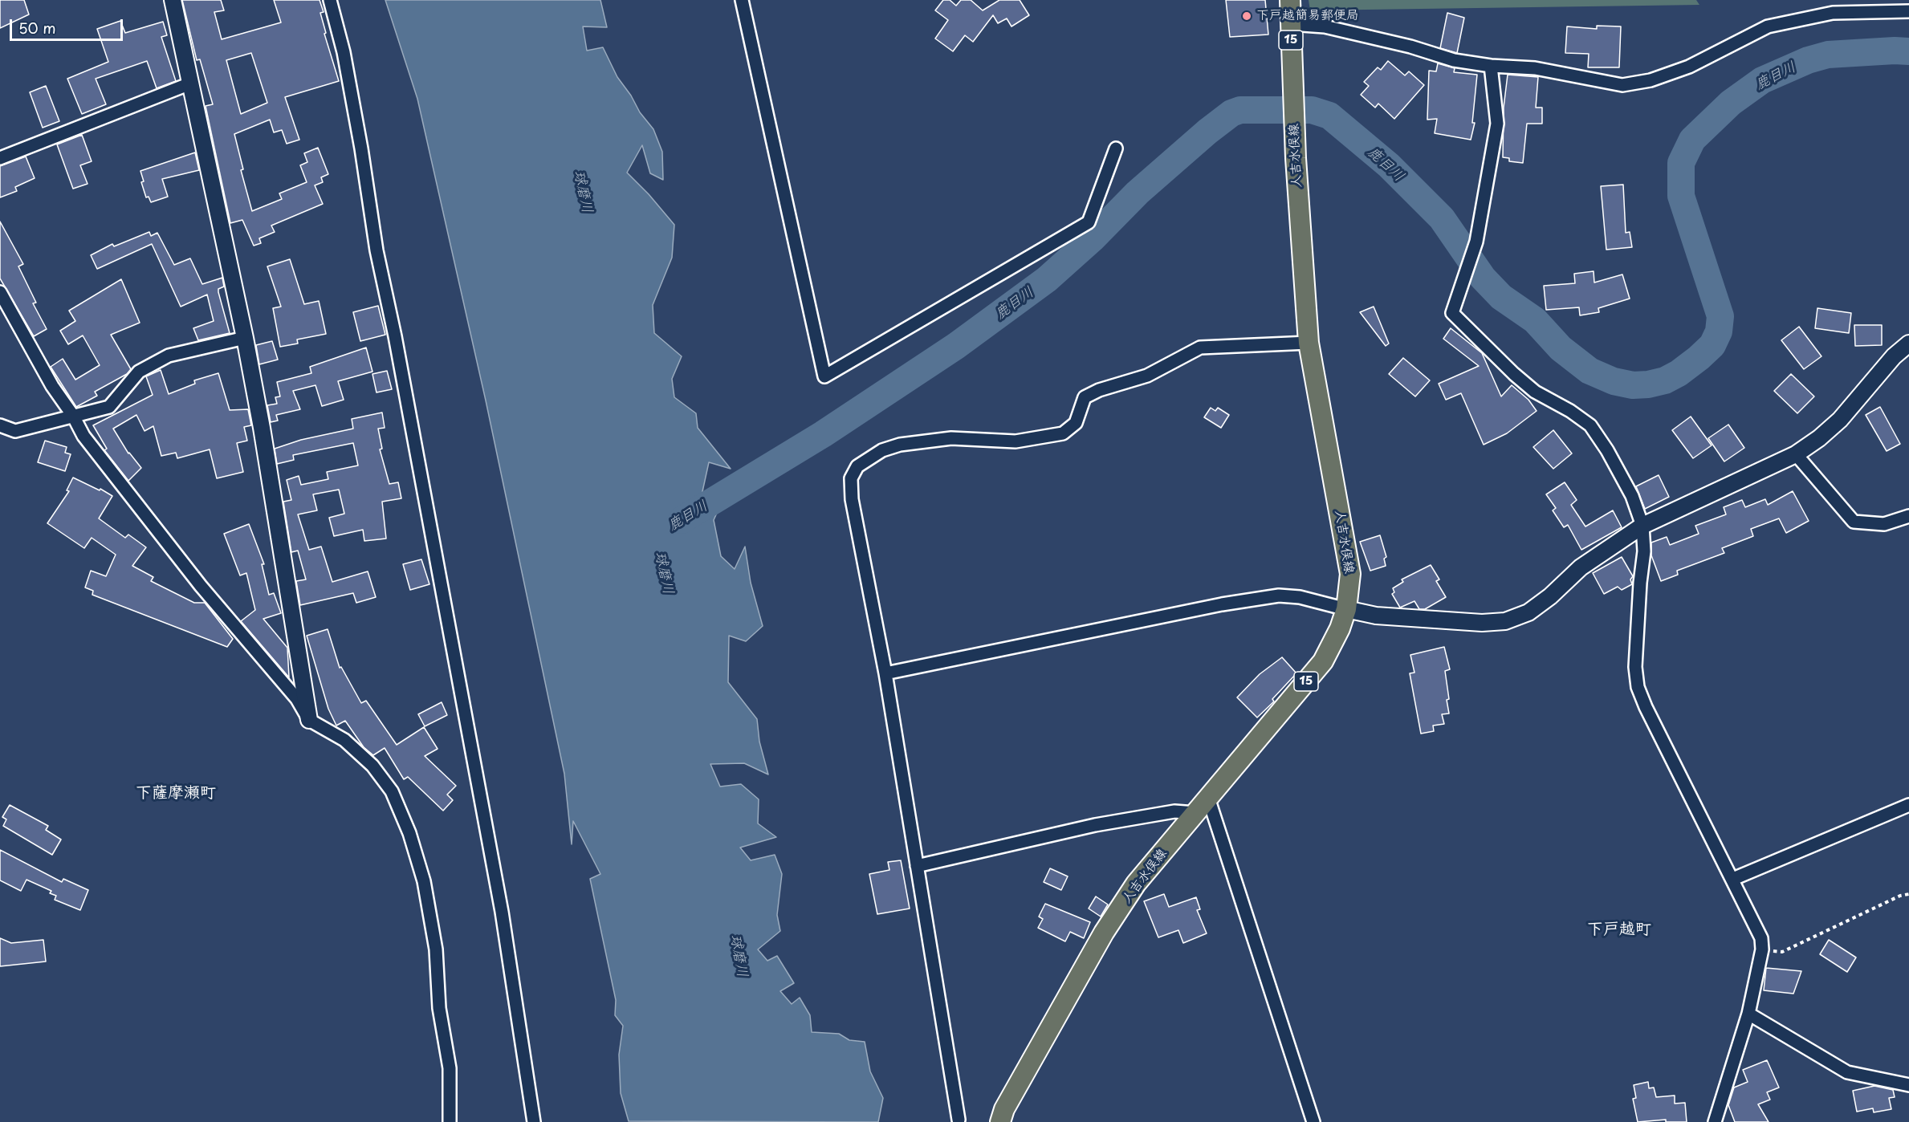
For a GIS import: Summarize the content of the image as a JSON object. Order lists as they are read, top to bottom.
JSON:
{
  "streets": {
    "main road": ["15", "人吉水俣線"]
  },
  "districts": ["下薩摩瀬町", "下戸越町"],
  "water": ["鹿目川", "球磨川"],
  "places": ["下戸越簡易郵便局"],
  "scale_bar": "50 m"
}
